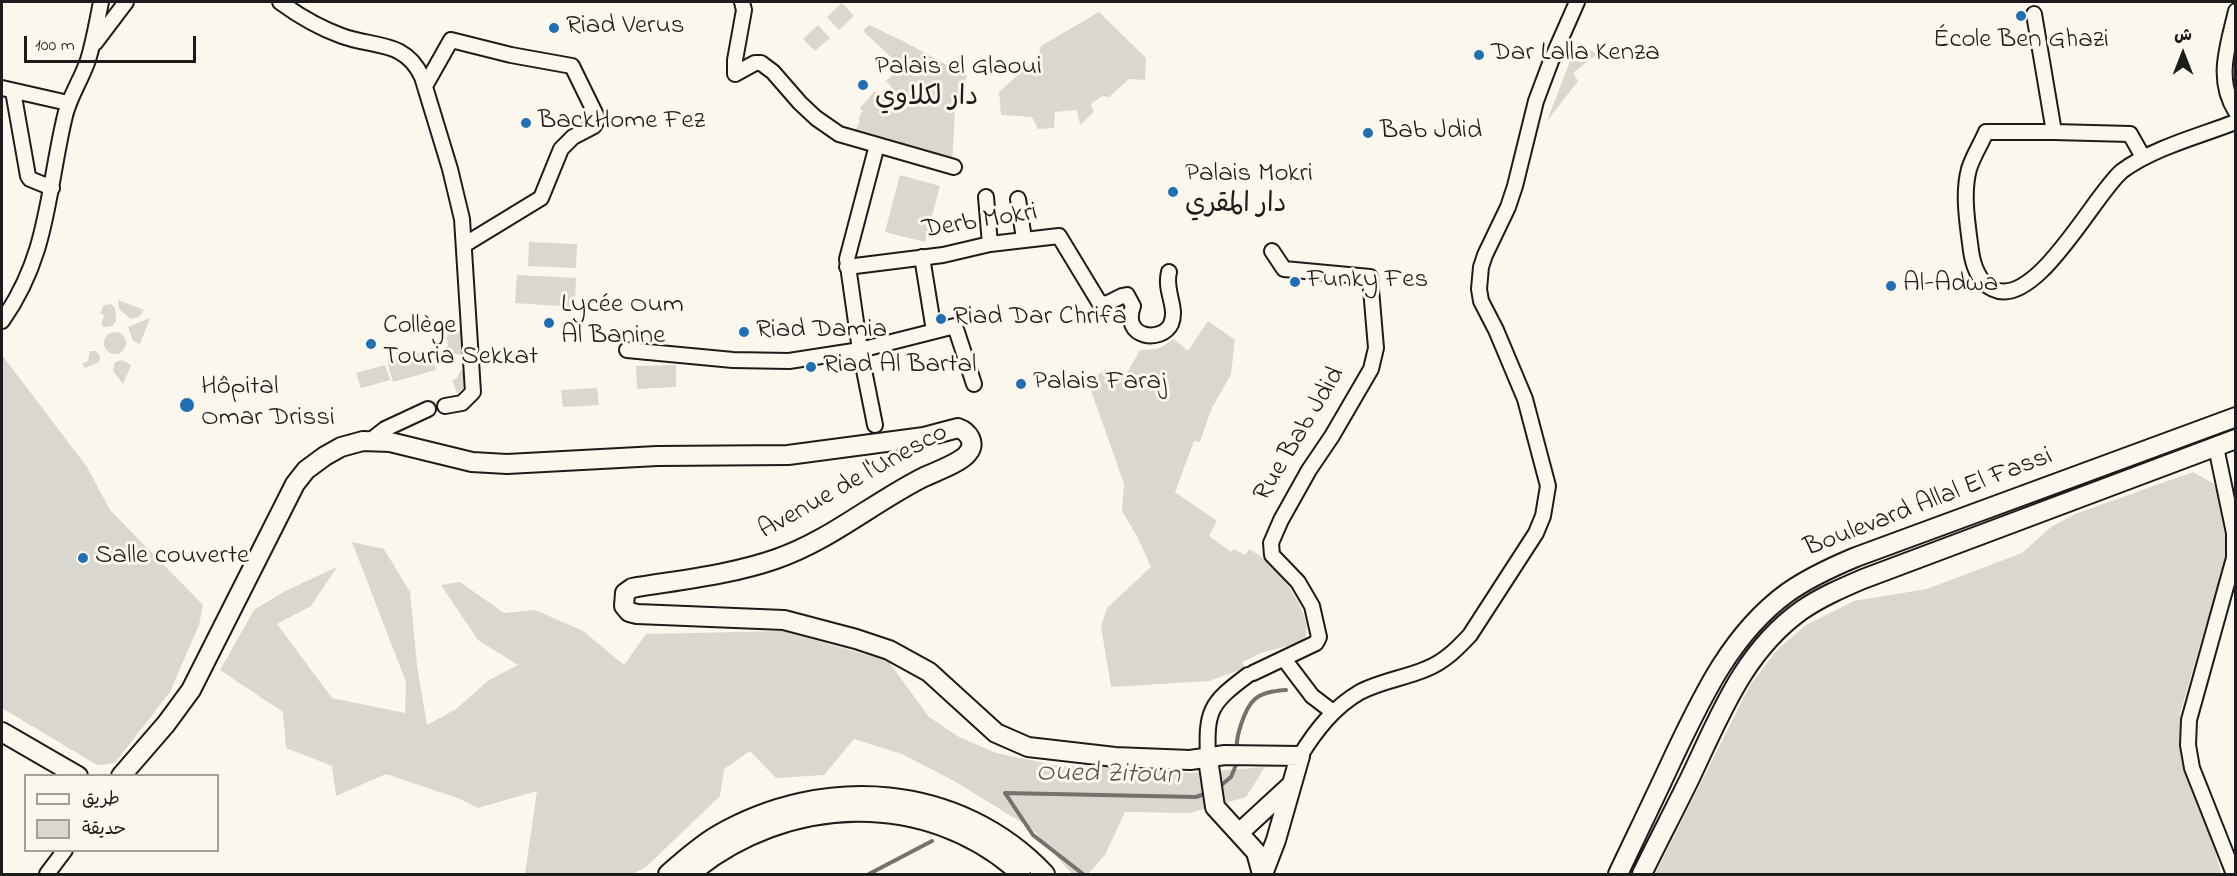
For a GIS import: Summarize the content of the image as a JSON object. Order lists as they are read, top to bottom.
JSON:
{
  "streets": {
    "main road": ["Rue Bab Jdid", "Avenue de l'Unesco", "Boulevard Allal El Fassi"],
    "street": ["Derb Mokri"]
  },
  "crossings": [
    ["Rue Bab Jdid", "Avenue de l'Unesco"]
  ],
  "water": ["Oued Zitoun"],
  "places": [
    "École Ben Ghazi",
    "Riad Verus",
    "Dar Lalla Kenza",
    "Palais el Glaoui دار لكلاوي",
    "BackHome Fez",
    "Bab Jdid",
    "Palais Mokri دار المقري",
    "Funky Fes",
    "Al-Adwa",
    "Riad Dar Chrifa",
    "Lycée Oum Al Banine",
    "Riad Damia",
    "Collège Touria Sekkat",
    "Riad Al Bartal",
    "Palais Faraj",
    "Hôpital Omar Drissi",
    "Salle couverte"
  ],
  "legend": ["طريق", "حديقة"],
  "scale_bar": "100 m",
  "north": "top"
}
